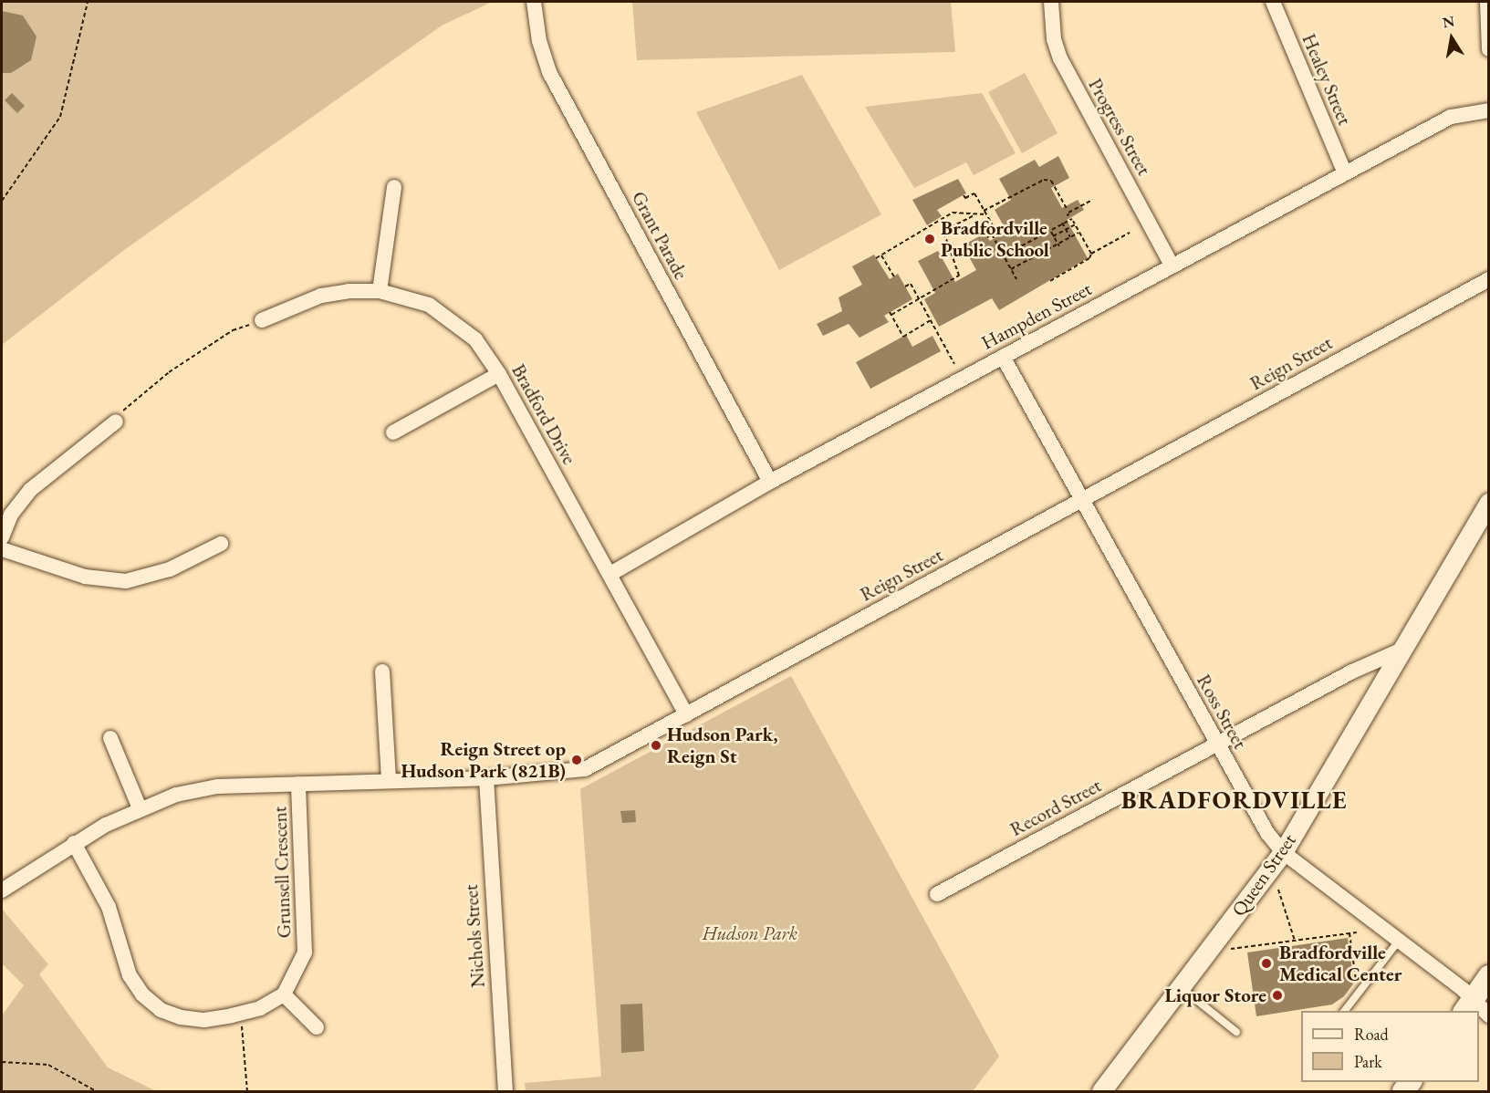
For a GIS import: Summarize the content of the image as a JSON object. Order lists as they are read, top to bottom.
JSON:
{
  "streets": {
    "street": [
      "Healey Street",
      "Progress Street",
      "Grant Parade",
      "Hampden Street",
      "Reign Street",
      "Bradford Drive",
      "Ross Street",
      "Record Street",
      "Grunsell Crescent",
      "Queen Street",
      "Nichols Street"
    ]
  },
  "crossings": [
    ["Healey Street", "Hampden Street"],
    ["Progress Street", "Hampden Street"],
    ["Grant Parade", "Hampden Street"],
    ["Hampden Street", "Bradford Drive"],
    ["Hampden Street", "Ross Street"],
    ["Reign Street", "Bradford Drive"],
    ["Reign Street", "Ross Street"],
    ["Reign Street", "Grunsell Crescent"],
    ["Reign Street", "Nichols Street"],
    ["Ross Street", "Record Street"],
    ["Ross Street", "Queen Street"],
    ["Record Street", "Queen Street"]
  ],
  "districts": ["BRADFORDVILLE"],
  "parks": ["Hudson Park"],
  "places": [
    "Bradfordville Public School",
    "Hudson Park, Reign St",
    "Reign Street op Hudson Park (821B)",
    "Bradfordville Medical Center",
    "Liquor Store"
  ],
  "legend": ["Road", "Park"],
  "north": "top"
}
